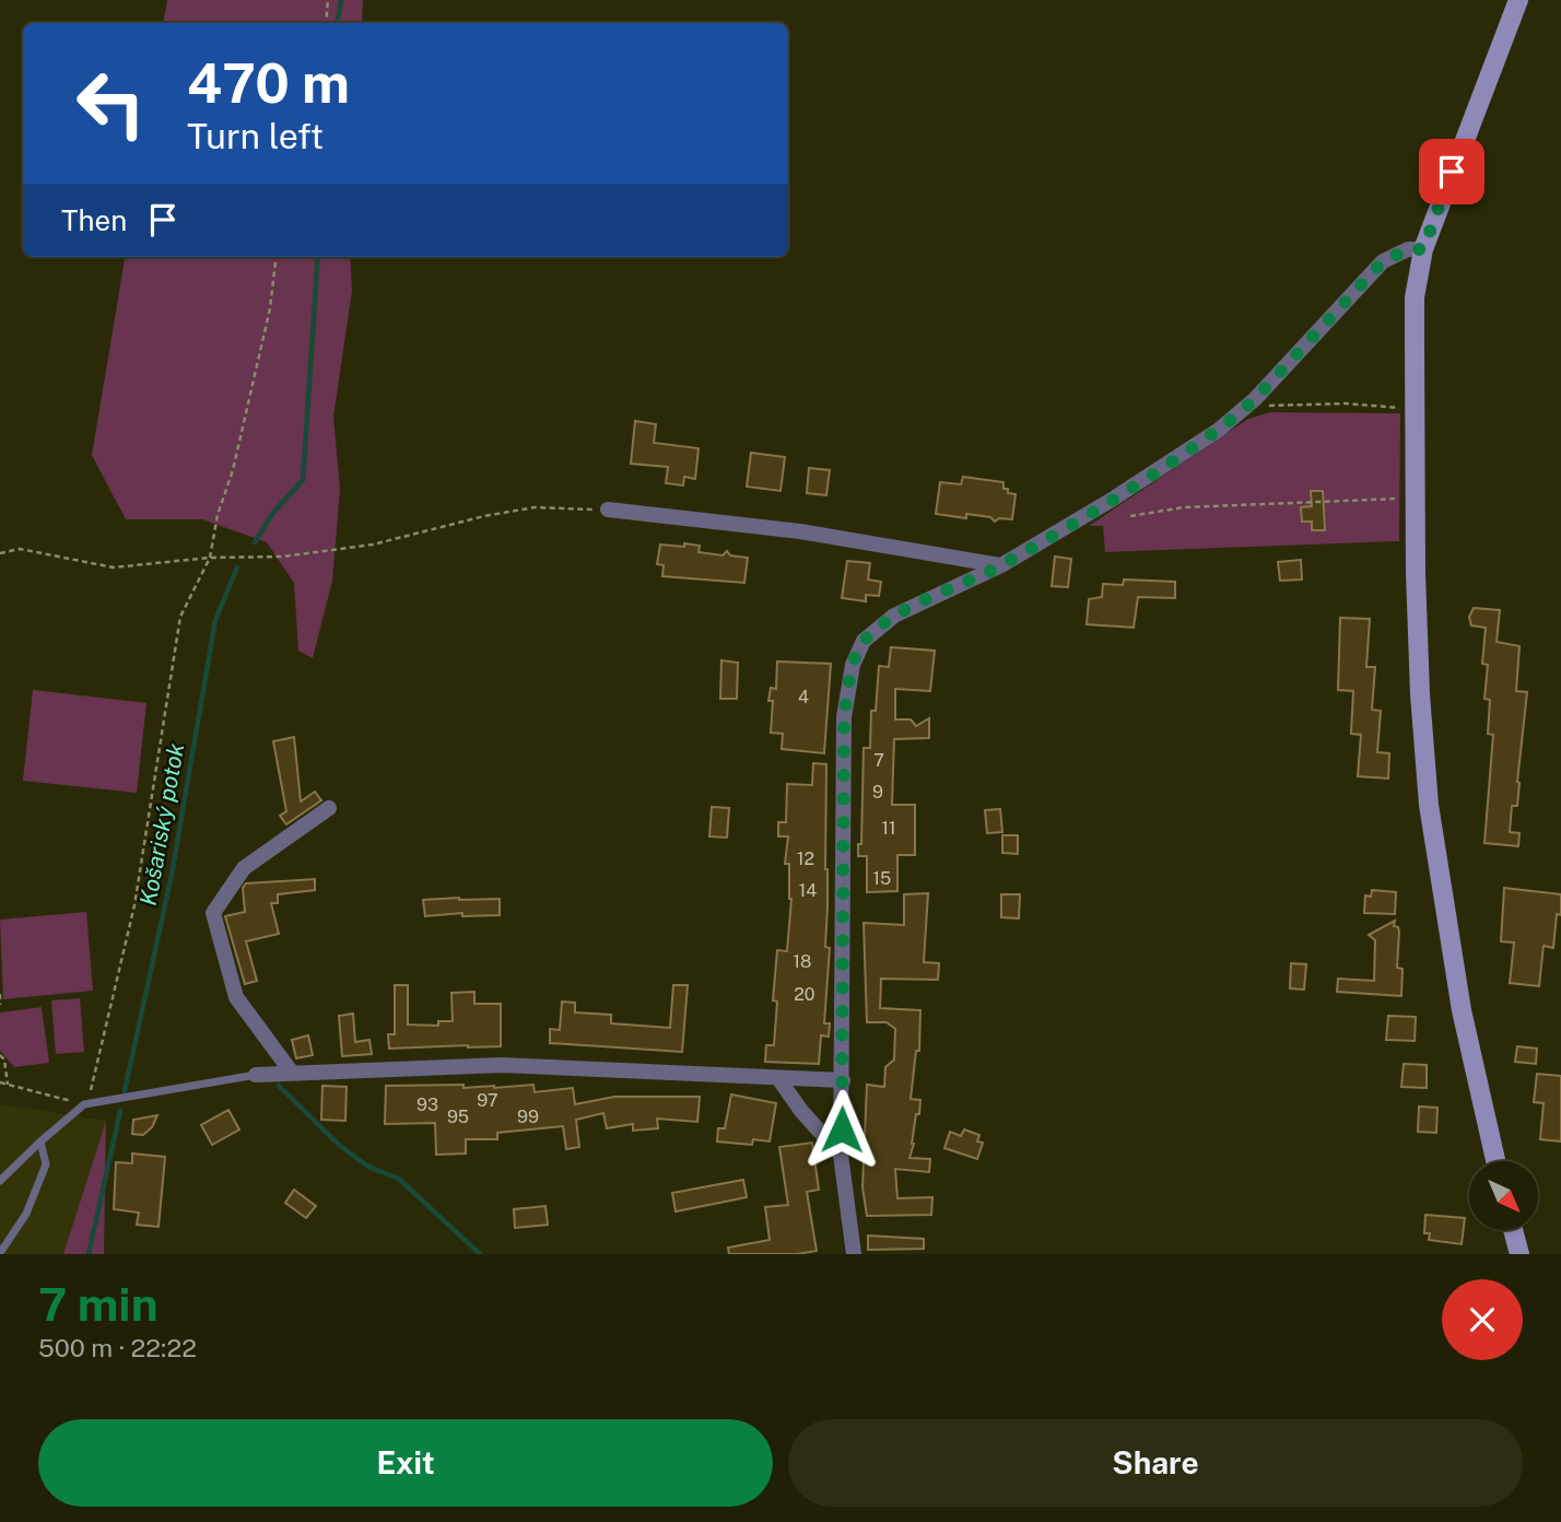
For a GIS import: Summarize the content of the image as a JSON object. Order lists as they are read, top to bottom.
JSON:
{
  "water": ["Košariský potok"],
  "house_numbers": [
    "4",
    "7",
    "9",
    "11",
    "12",
    "15",
    "14",
    "18",
    "20",
    "97",
    "93",
    "95",
    "99"
  ],
  "north": "bottom right",
  "page": {
    "turn": ["470 m", "Turn left"],
    "then": "Then",
    "heading": ["7 min", "500 m · 22:22"],
    "buttons": ["Exit", "Share"]
  }
}
